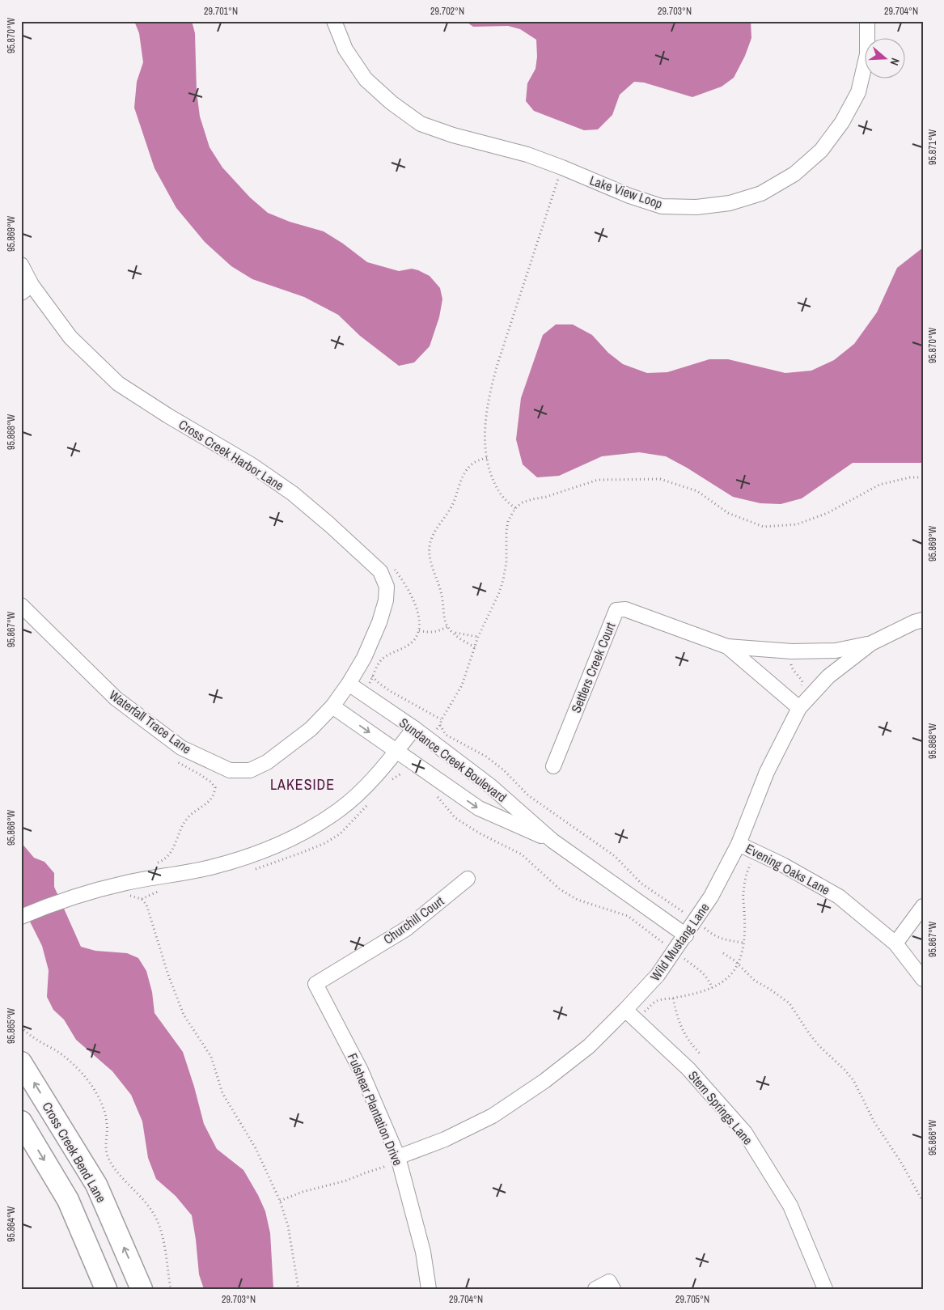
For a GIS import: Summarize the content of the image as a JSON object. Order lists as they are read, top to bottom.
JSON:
{
  "streets": {
    "main road": ["Cross Creek Bend Lane"],
    "street": [
      "Lake View Loop",
      "Cross Creek Harbor Lane",
      "Settlers Creek Court",
      "Waterfall Trace Lane",
      "Sundance Creek Boulevard",
      "Evening Oaks Lane",
      "Churchill Court",
      "Wild Mustang Lane",
      "Stern Springs Lane",
      "Fulshear Plantation Drive"
    ]
  },
  "crossings": [
    ["Cross Creek Harbor Lane", "Waterfall Trace Lane"],
    ["Cross Creek Harbor Lane", "Sundance Creek Boulevard"],
    ["Settlers Creek Court", "Wild Mustang Lane"],
    ["Waterfall Trace Lane", "Sundance Creek Boulevard"],
    ["Sundance Creek Boulevard", "Wild Mustang Lane"],
    ["Evening Oaks Lane", "Wild Mustang Lane"],
    ["Churchill Court", "Fulshear Plantation Drive"],
    ["Wild Mustang Lane", "Stern Springs Lane"],
    ["Wild Mustang Lane", "Fulshear Plantation Drive"]
  ],
  "districts": ["LAKESIDE"],
  "north": "right",
  "coordinates": [
    "29.701°N",
    "29.702°N",
    "29.703°N",
    "29.704°N",
    "95.870°W",
    "95.871°W",
    "95.869°W",
    "95.868°W",
    "95.867°W",
    "95.866°W",
    "95.865°W",
    "95.864°W",
    "29.705°N"
  ]
}
